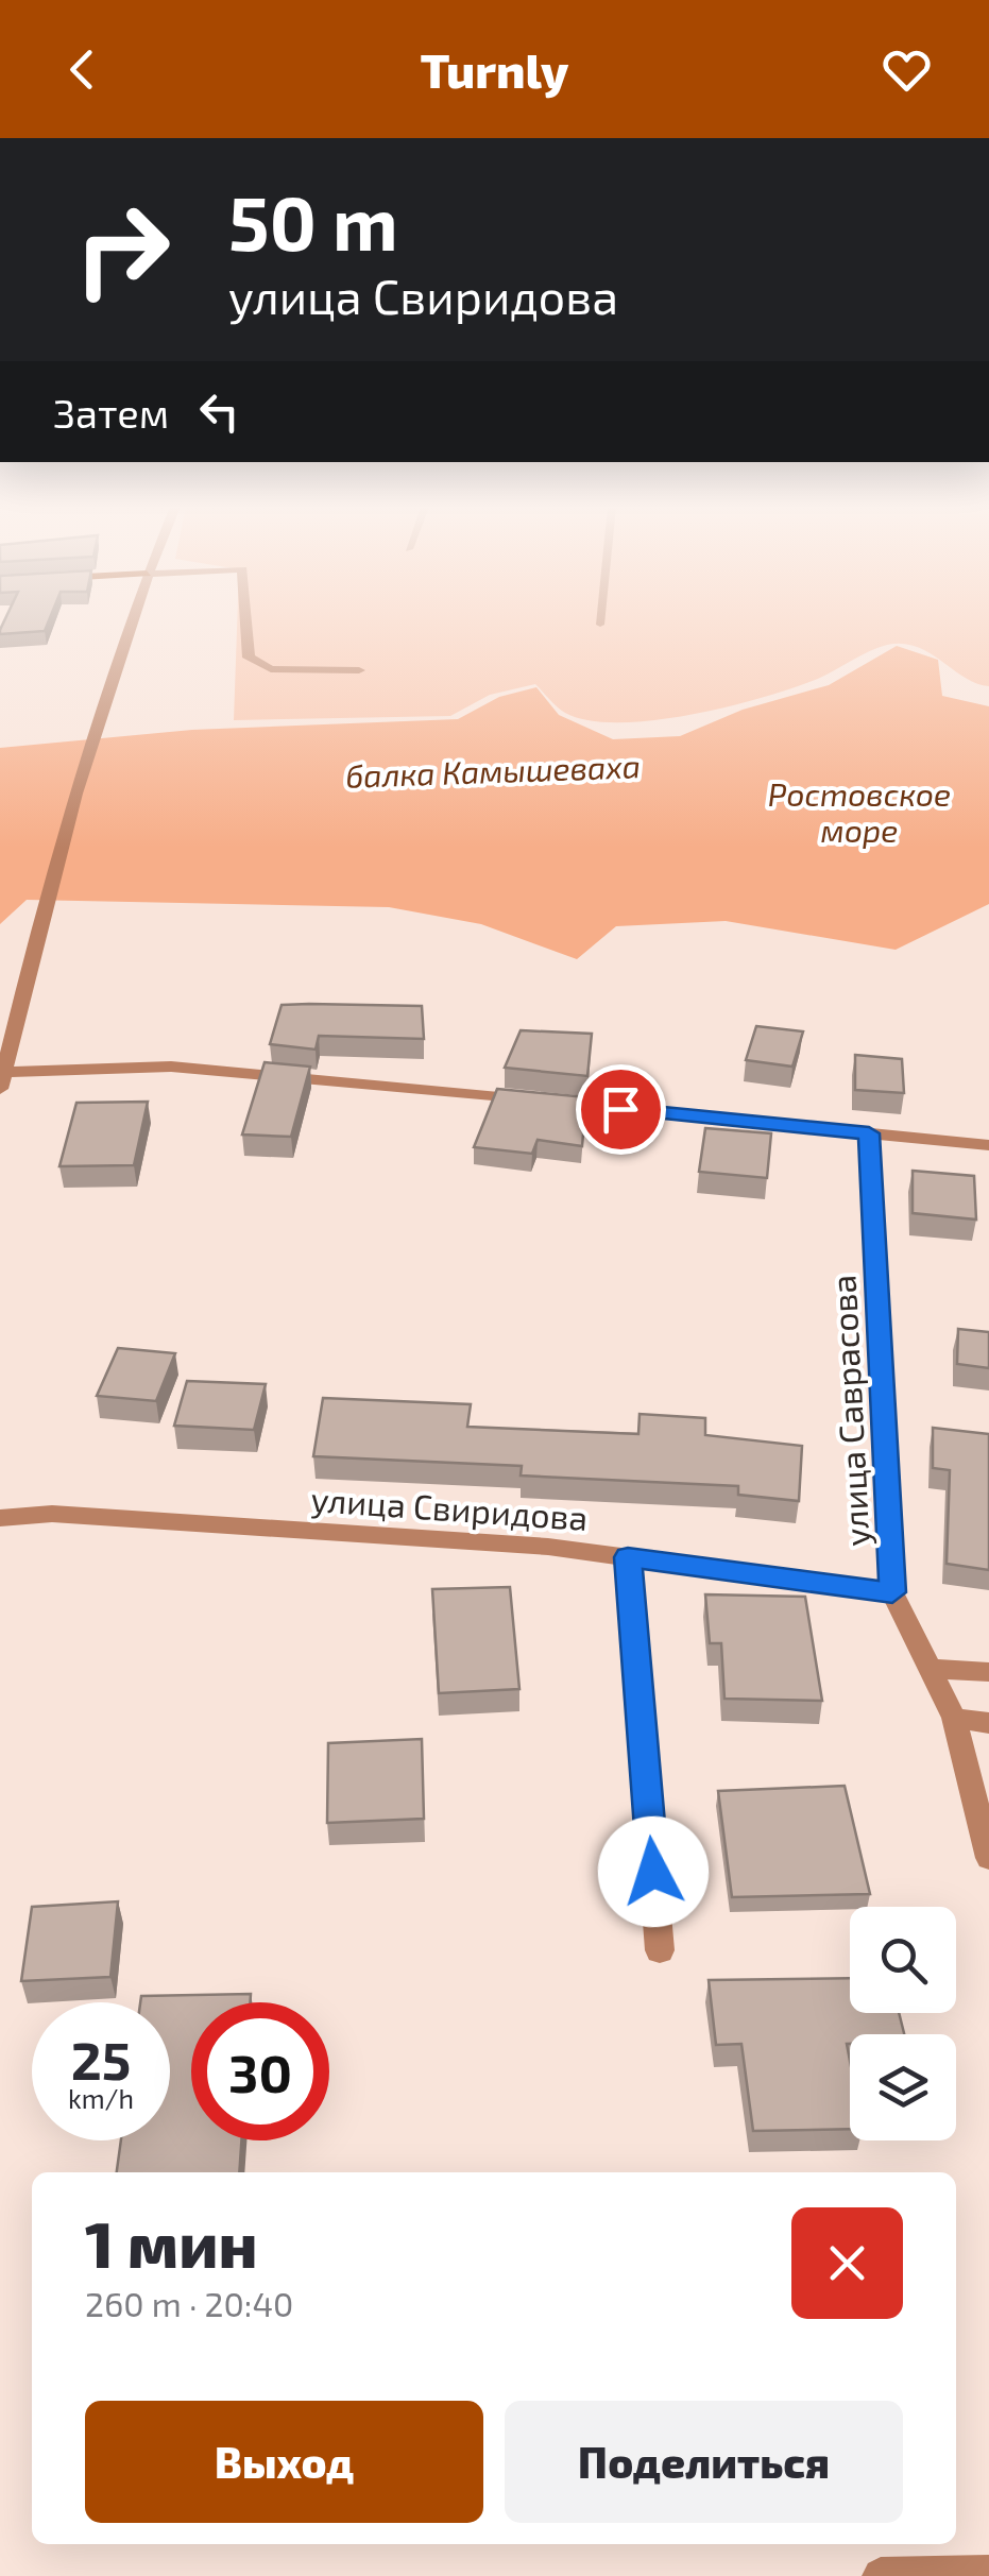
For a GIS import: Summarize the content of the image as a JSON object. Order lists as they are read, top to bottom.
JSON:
{
  "streets": {
    "street": ["улица Саврасова", "улица Свиридова"]
  },
  "crossings": [
    ["улица Саврасова", "улица Свиридова"]
  ],
  "water": ["балка Камышеваха", "Ростовское море"],
  "page": {
    "header": "Turnly",
    "turn": ["50 m", "улица Свиридова"],
    "then": "Затем",
    "speed": "25 km/h",
    "limit": "30",
    "heading": ["1 мин", "260 m · 20:40"],
    "buttons": ["Выход", "Поделиться"]
  }
}
